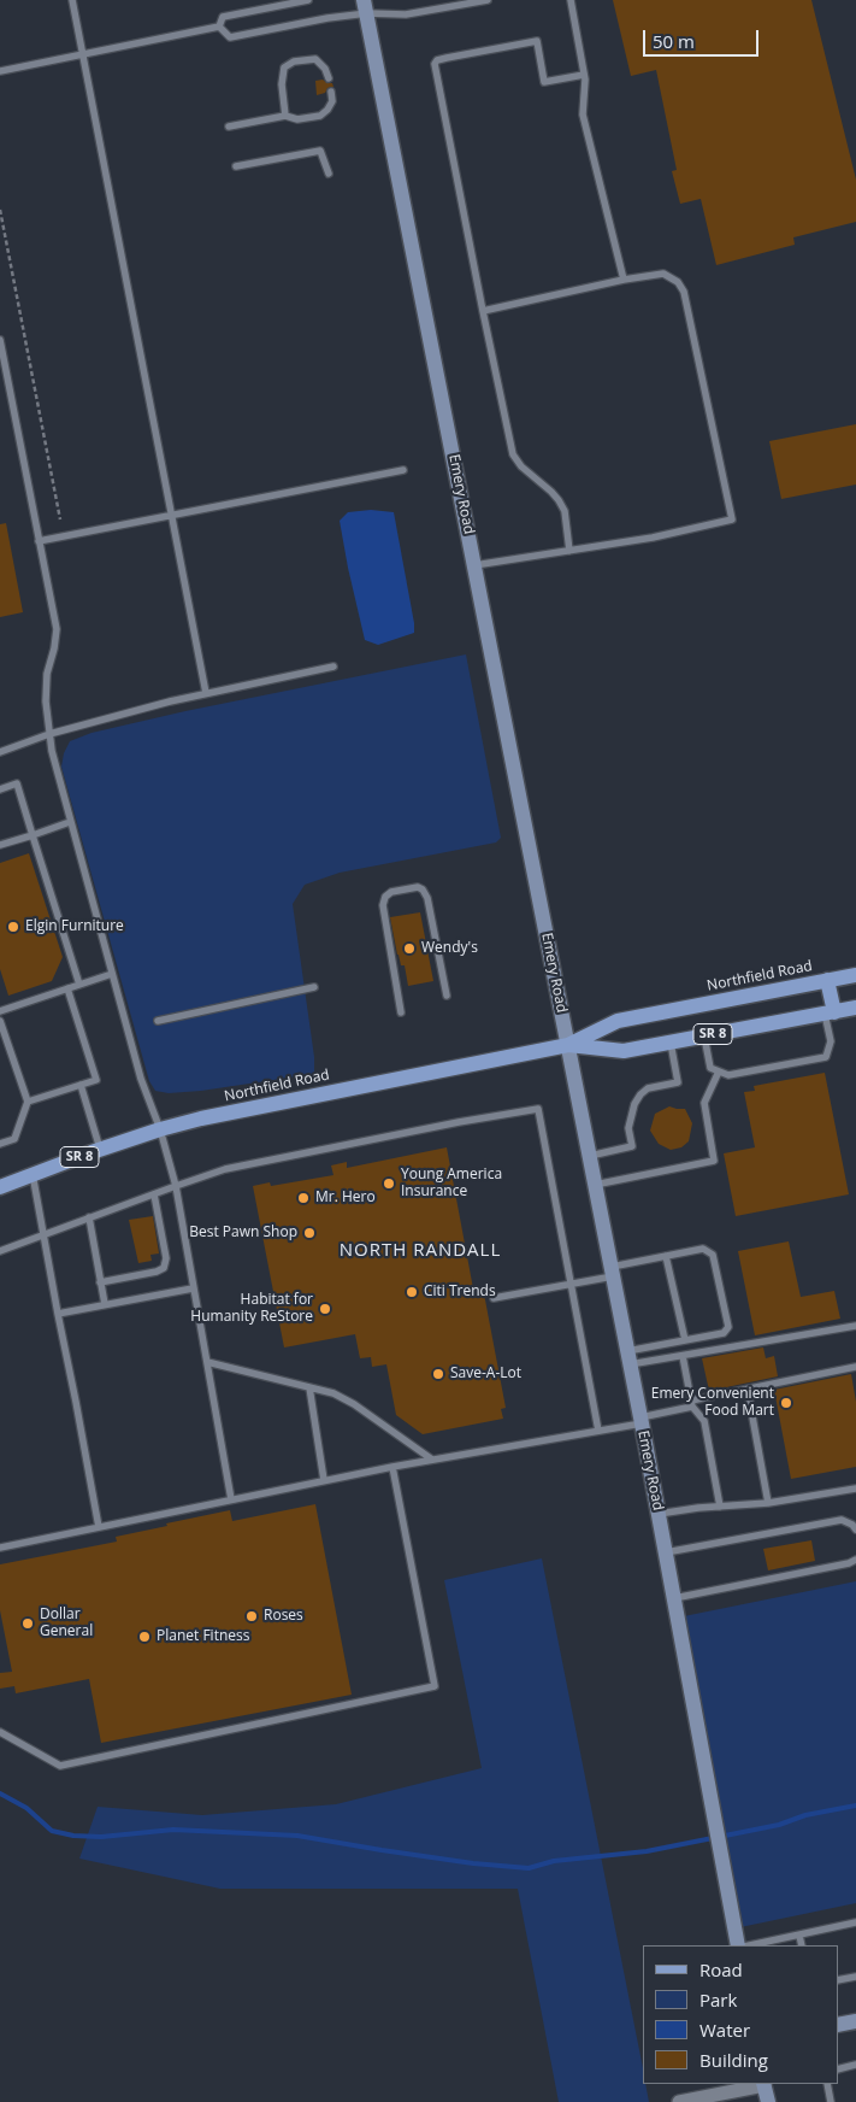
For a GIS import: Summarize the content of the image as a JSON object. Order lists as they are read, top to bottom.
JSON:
{
  "streets": {
    "main road": ["Emery Road", "Northfield Road", "SR 8"]
  },
  "crossings": [
    ["Emery Road", "Northfield Road"]
  ],
  "districts": ["NORTH RANDALL"],
  "places": [
    "Elgin Furniture",
    "Wendy's",
    "Young America Insurance",
    "Mr. Hero",
    "Best Pawn Shop",
    "Citi Trends",
    "Habitat for Humanity ReStore",
    "Save-A-Lot",
    "Emery Convenient Food Mart",
    "Roses",
    "Dollar General",
    "Planet Fitness"
  ],
  "legend": [
    "Road",
    "Park",
    "Water",
    "Building"
  ],
  "scale_bar": "50 m"
}
